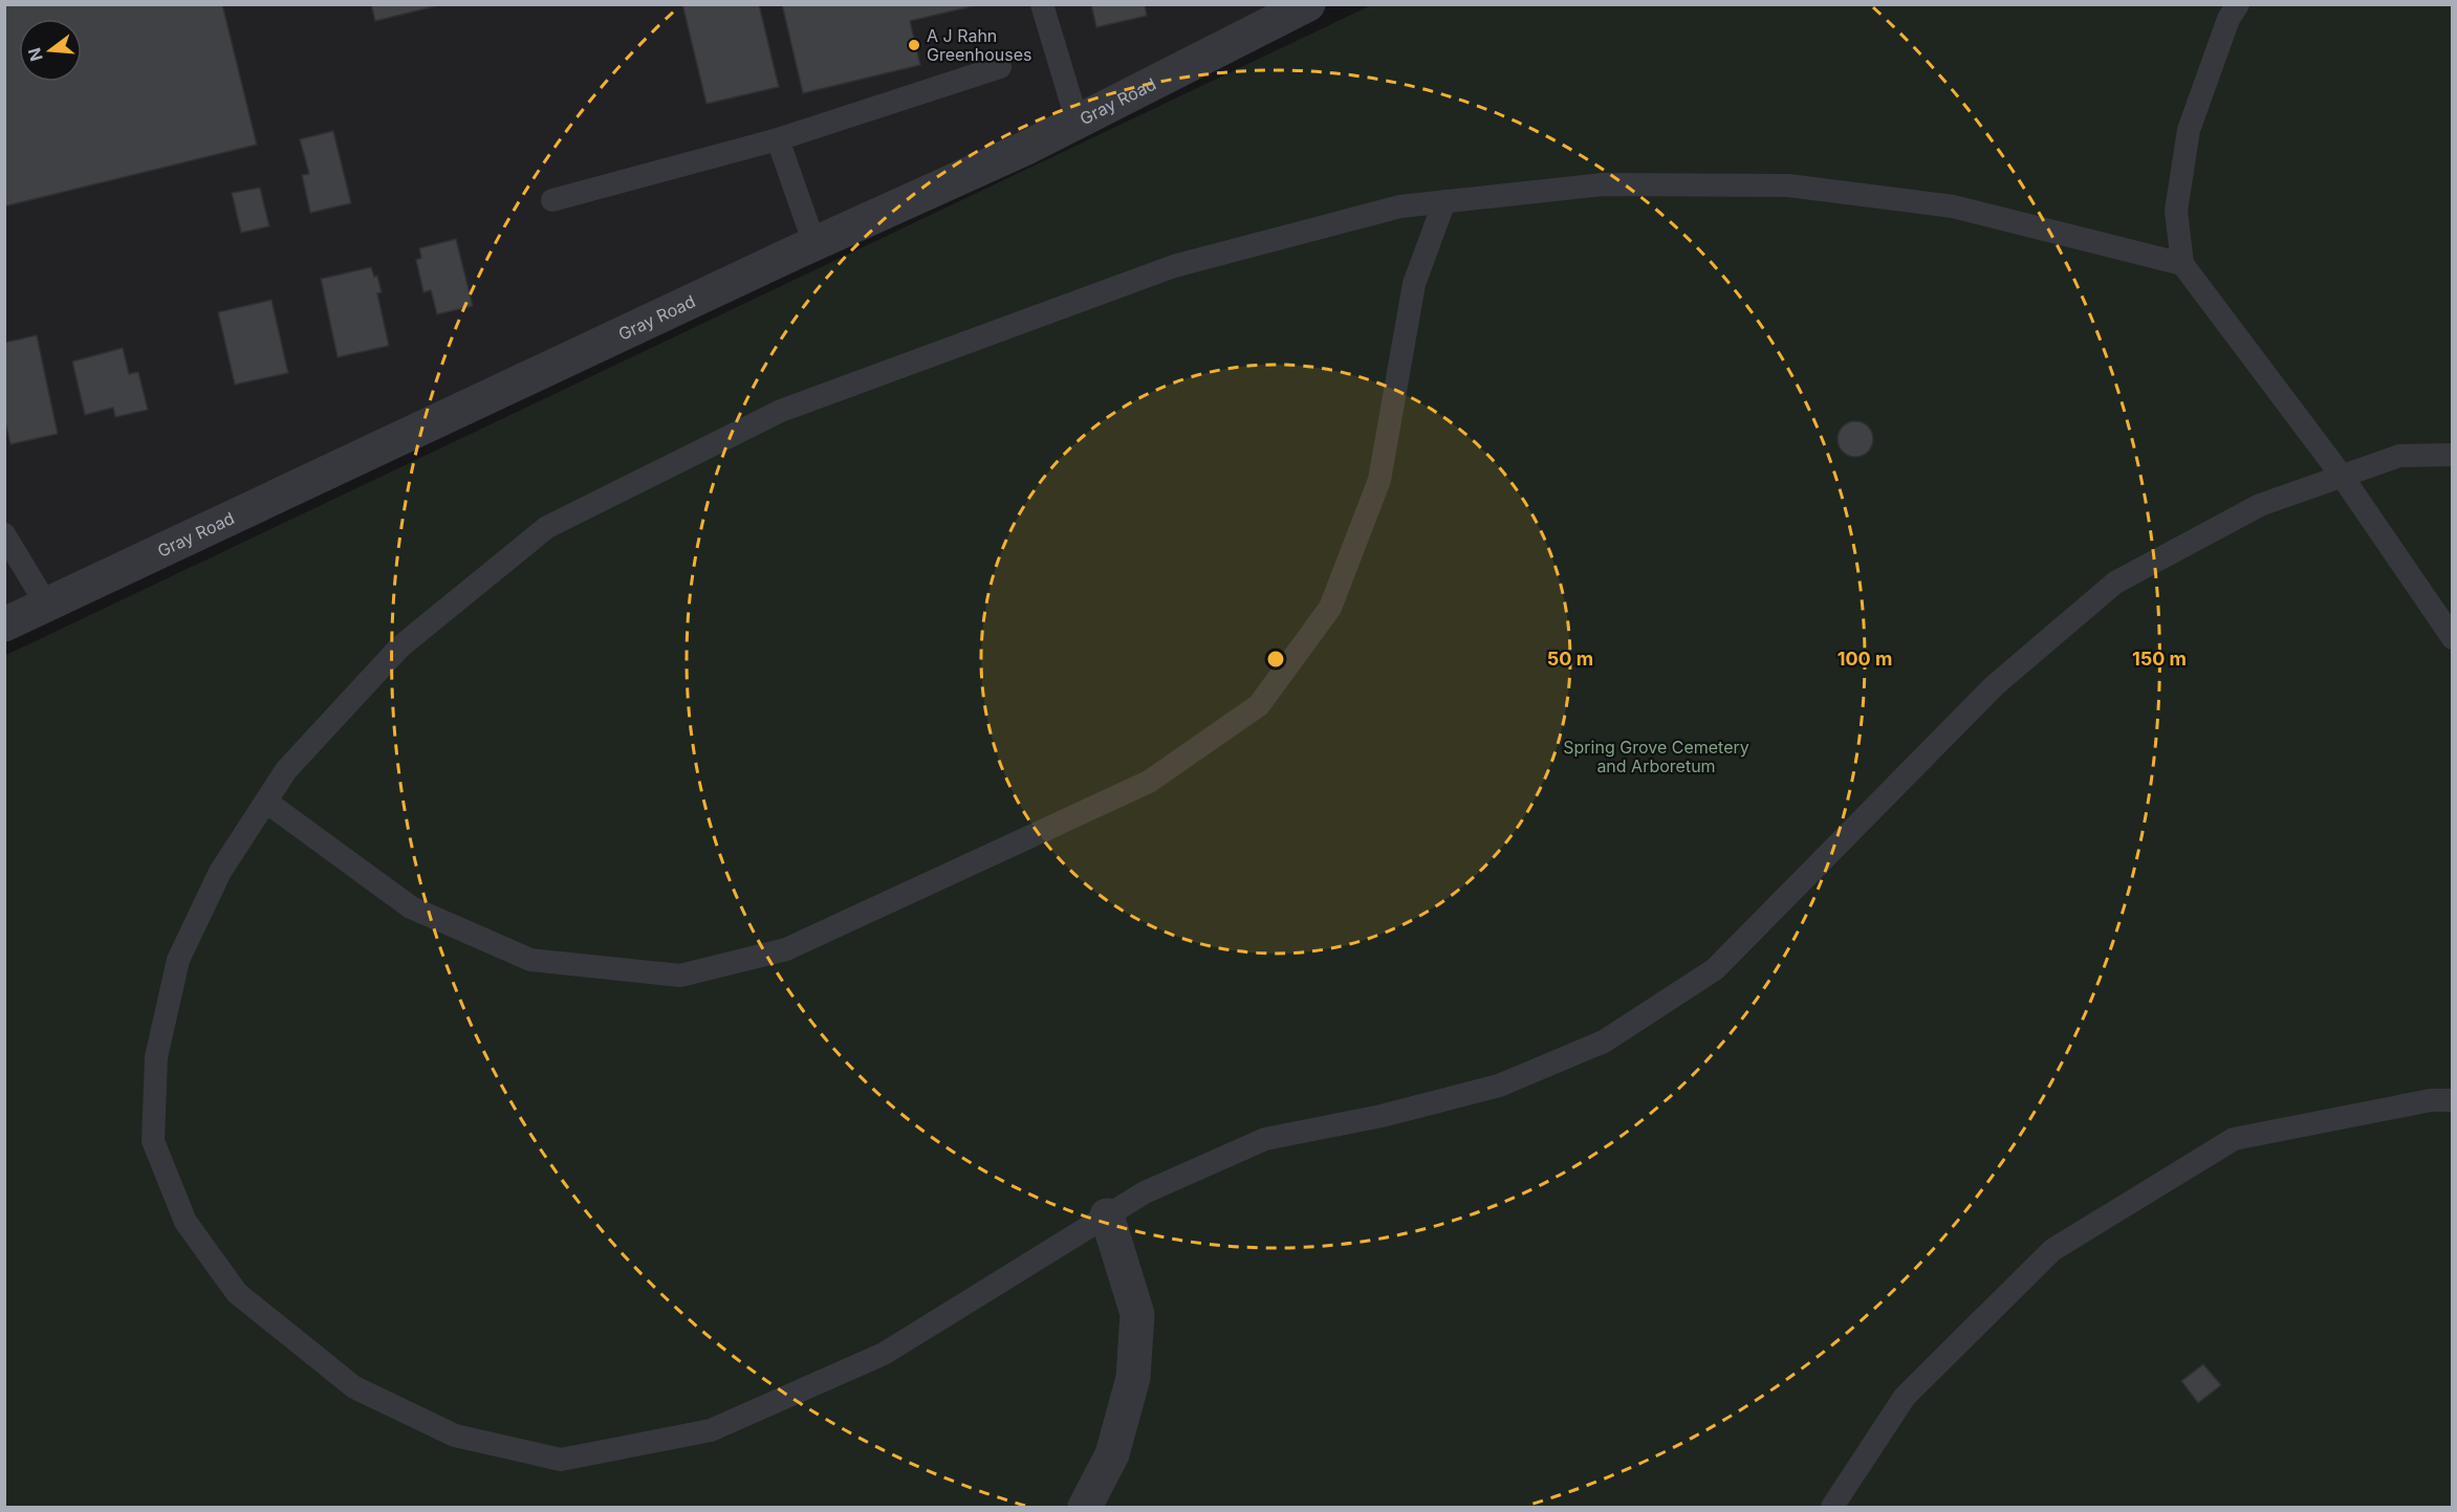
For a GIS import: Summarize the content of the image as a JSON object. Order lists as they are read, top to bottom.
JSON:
{
  "streets": {
    "street": ["Gray Road"]
  },
  "parks": ["Spring Grove Cemetery and Arboretum"],
  "places": ["A J Rahn Greenhouses"],
  "north": "left",
  "rings": ["50 m", "100 m", "150 m"]
}
